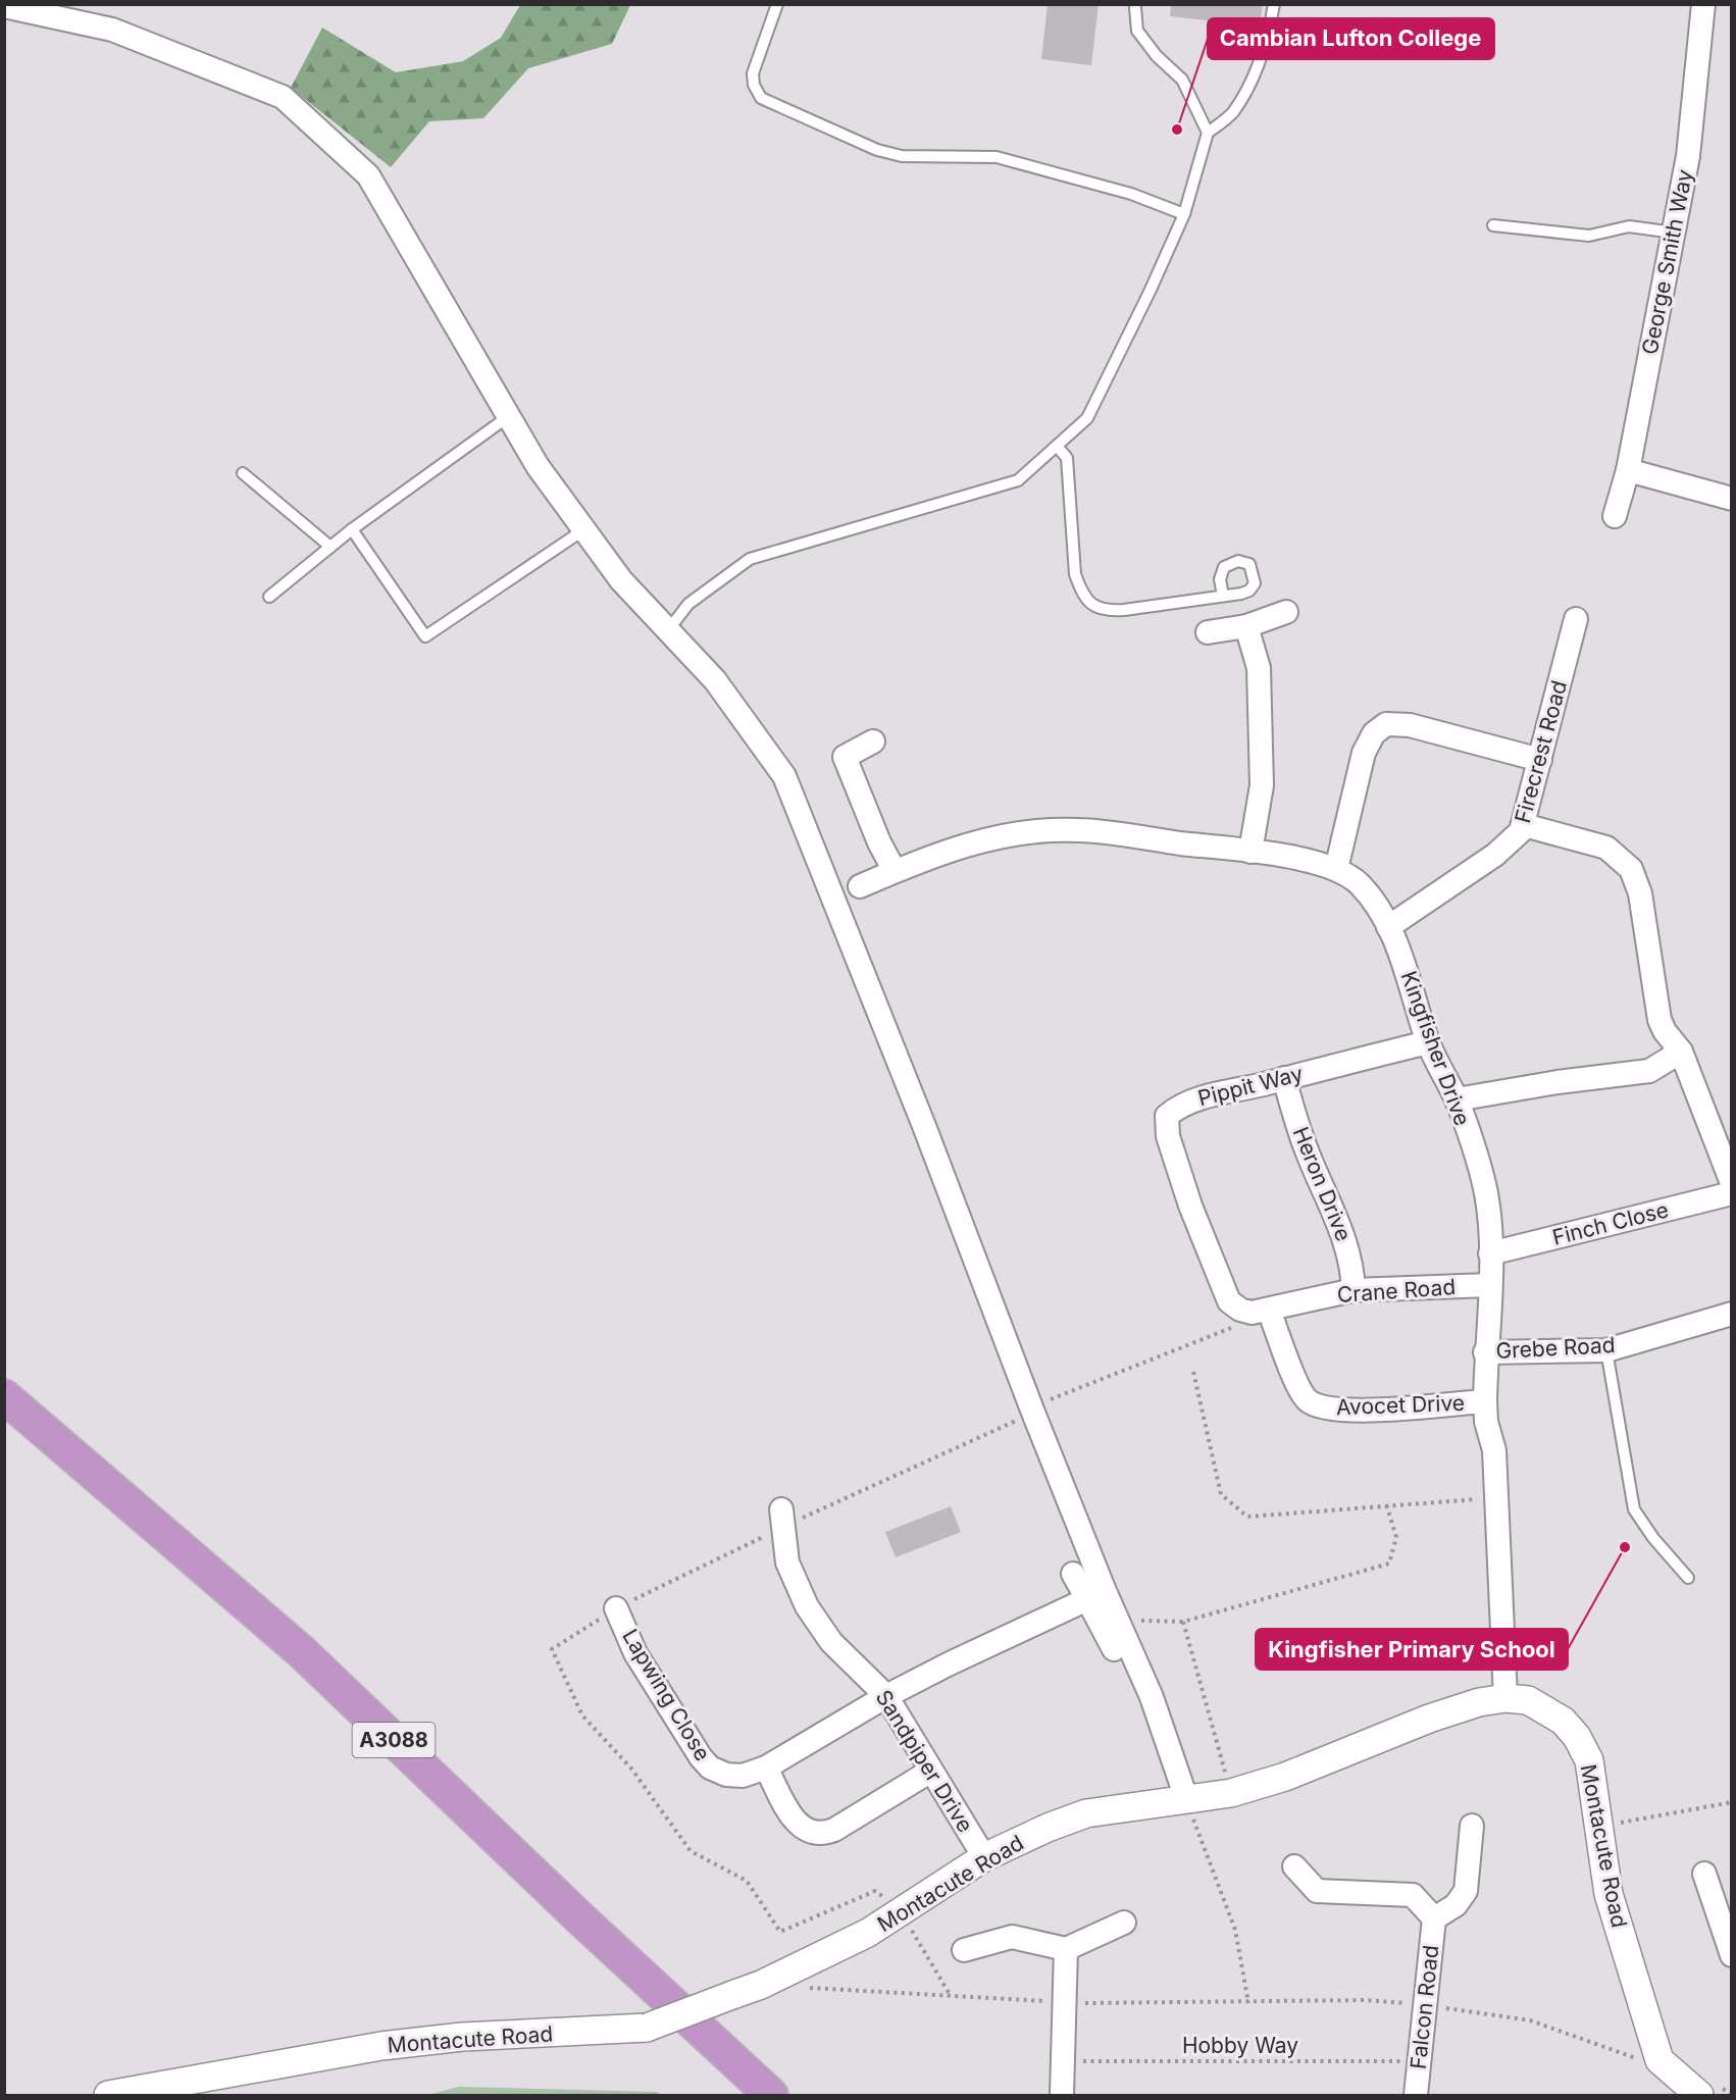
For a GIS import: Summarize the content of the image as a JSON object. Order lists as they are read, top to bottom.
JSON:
{
  "streets": {
    "highway": ["A3088"],
    "street": [
      "George Smith Way",
      "Firecrest Road",
      "Kingfisher Drive",
      "Pippit Way",
      "Heron Drive",
      "Finch Close",
      "Crane Road",
      "Grebe Road",
      "Avocet Drive",
      "Lapwing Close",
      "Sandpiper Drive",
      "Montacute Road",
      "Falcon Road"
    ],
    "path": ["Hobby Way"]
  },
  "crossings": [
    ["Firecrest Road", "Kingfisher Drive"],
    ["Kingfisher Drive", "Pippit Way"],
    ["Kingfisher Drive", "Finch Close"],
    ["Kingfisher Drive", "Crane Road"],
    ["Kingfisher Drive", "Grebe Road"],
    ["Kingfisher Drive", "Avocet Drive"],
    ["Kingfisher Drive", "Montacute Road"],
    ["Pippit Way", "Heron Drive"],
    ["Pippit Way", "Crane Road"],
    ["Pippit Way", "Avocet Drive"],
    ["Heron Drive", "Crane Road"],
    ["Crane Road", "Avocet Drive"],
    ["Lapwing Close", "Sandpiper Drive"],
    ["Sandpiper Drive", "Montacute Road"],
    ["Falcon Road", "Hobby Way"]
  ],
  "places": ["Cambian Lufton College", "Kingfisher Primary School"]
}
